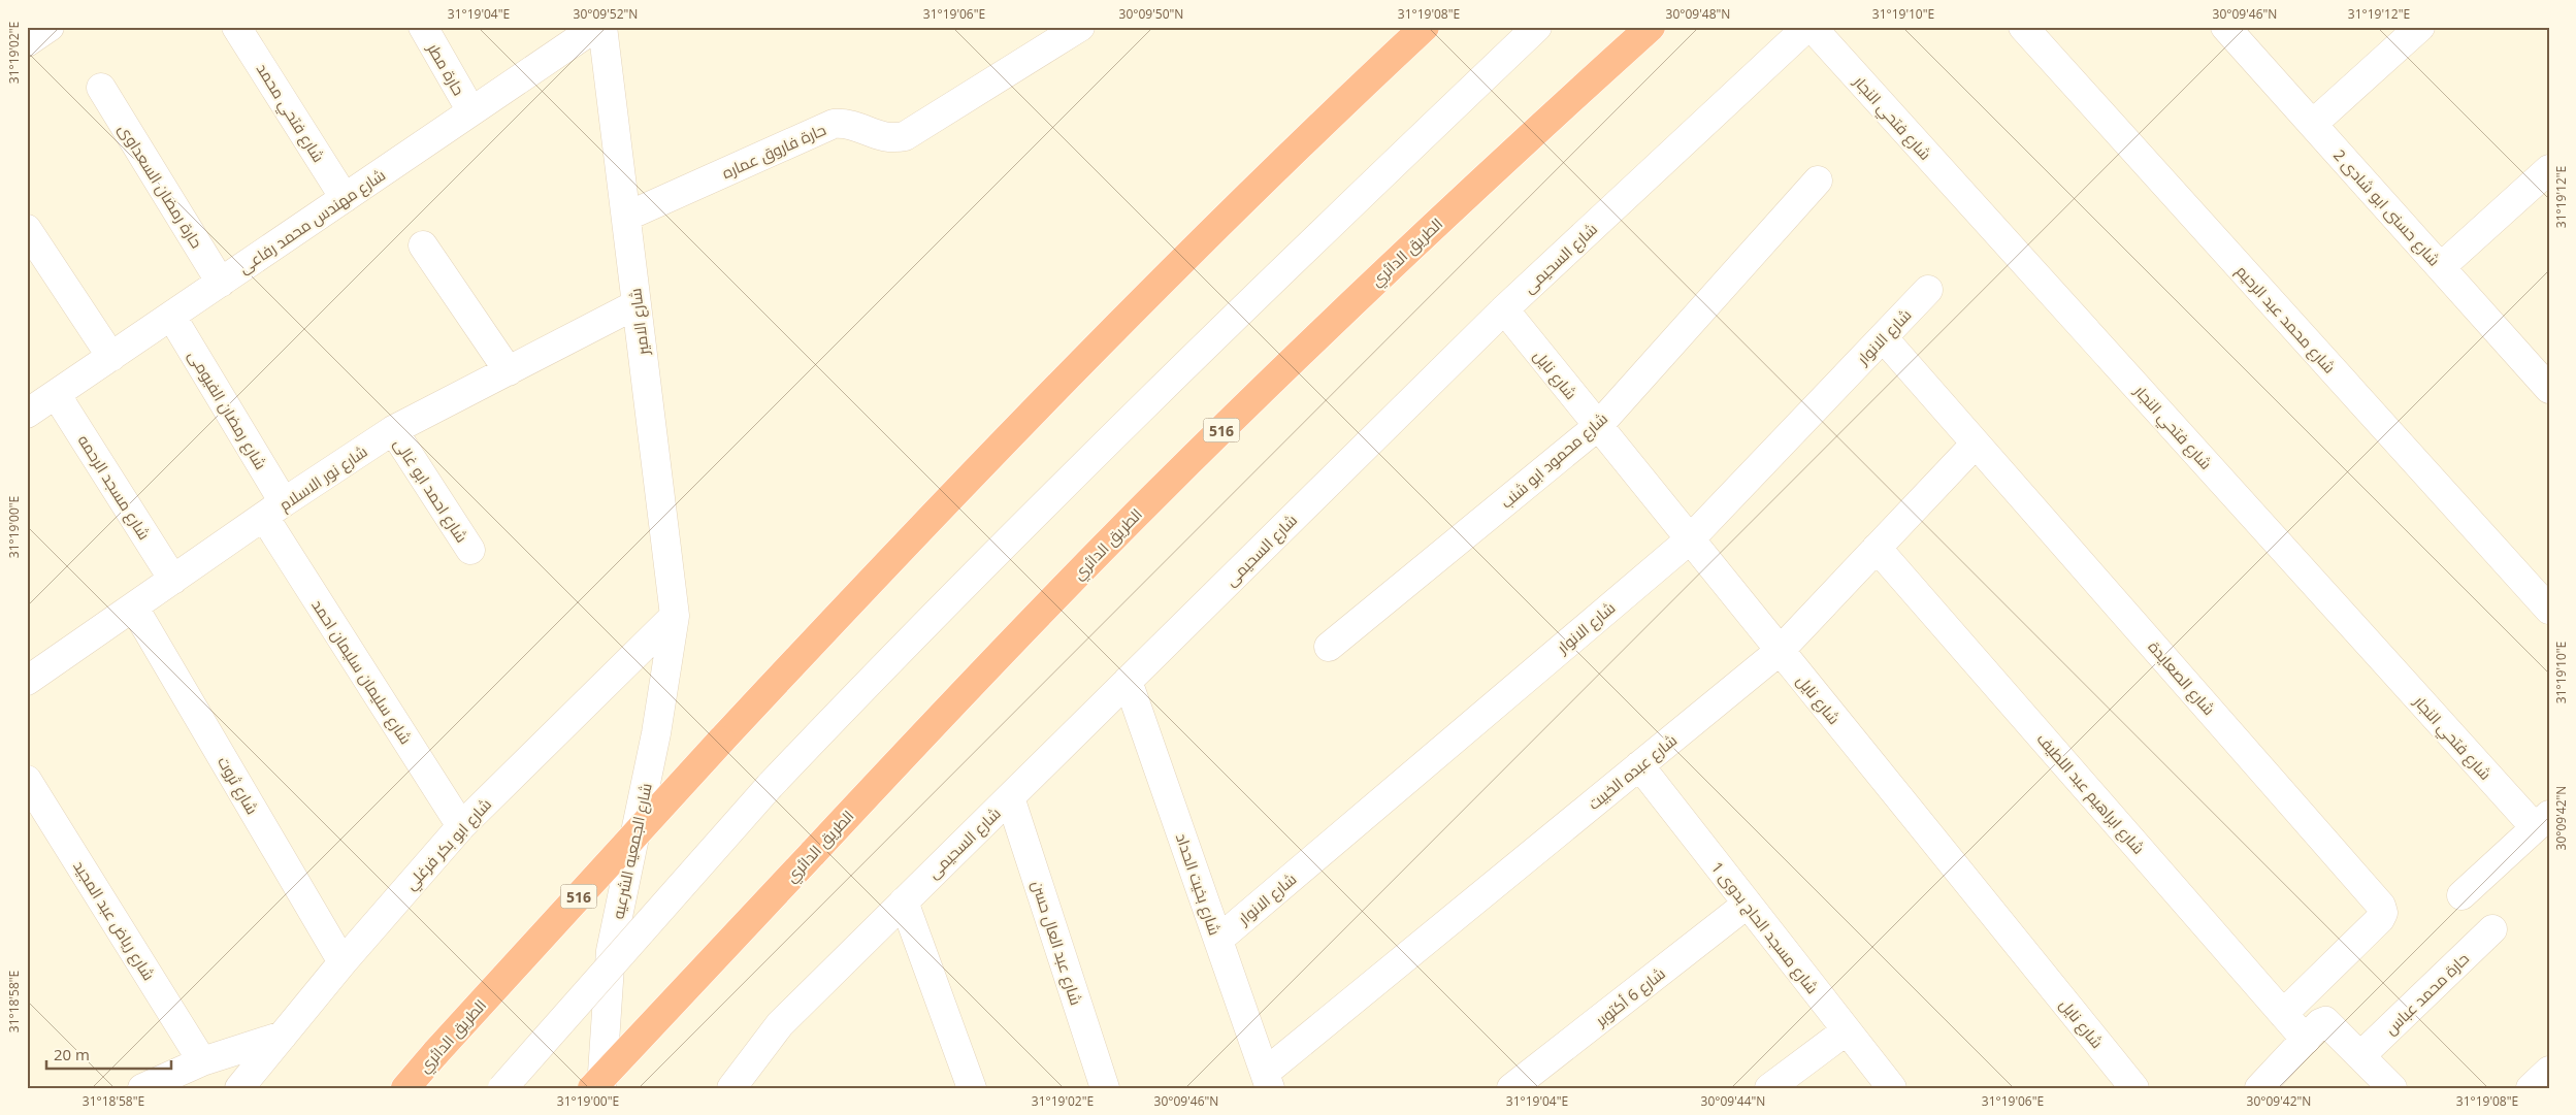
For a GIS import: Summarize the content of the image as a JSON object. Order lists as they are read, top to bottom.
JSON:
{
  "streets": {
    "highway": ["الطريق الدائري", "516"],
    "street": [
      "حارة مطر",
      "شارع فتحي محمد",
      "شارع فتحي النجار",
      "حارة فاروق عماره",
      "حارة رمضان السعداوى",
      "شارع حسنى ابو شادى 2",
      "شارع مهندس محمد رفاعى",
      "شارع السحيمى",
      "شارع محمد عبد الرحيم",
      "شارع الامير",
      "شارع الانوار",
      "شارع نايل",
      "شارع رمضان الفيومى",
      "شارع محمود ابو شنب",
      "شارع نور الاسلام",
      "شارع مسجد الرحمه",
      "شارع احمد ابو غالى",
      "شارع سليمان سليمان احمد",
      "شارع الصعايدة",
      "شارع عبده الخبيت",
      "شارع ثروت",
      "شارع ابراهيم عبد اللطيف",
      "شارع ابو بكر فرغلي",
      "شارع الجمعيه الشرعيه",
      "شارع بخيت الحداد",
      "شارع رياض عبد المجيد",
      "شارع مسجد الحاج بدوى 1",
      "شارع عبد العال حسن",
      "حارة محمد عباس",
      "شارع 6 أكتوبر"
    ]
  },
  "crossings": [
    ["حارة مطر", "شارع مهندس محمد رفاعى"],
    ["شارع فتحي محمد", "شارع مهندس محمد رفاعى"],
    ["حارة فاروق عماره", "شارع الامير"],
    ["حارة رمضان السعداوى", "شارع مهندس محمد رفاعى"],
    ["شارع مهندس محمد رفاعى", "شارع رمضان الفيومى"],
    ["شارع مهندس محمد رفاعى", "شارع مسجد الرحمه"],
    ["شارع السحيمى", "شارع نايل"],
    ["شارع السحيمى", "شارع بخيت الحداد"],
    ["شارع السحيمى", "شارع عبد العال حسن"],
    ["شارع الامير", "شارع نور الاسلام"],
    ["شارع الامير", "شارع ابو بكر فرغلي"],
    ["شارع الامير", "شارع الجمعيه الشرعيه"],
    ["شارع الانوار", "شارع نايل"],
    ["شارع الانوار", "شارع الصعايدة"],
    ["شارع الانوار", "شارع بخيت الحداد"],
    ["شارع نايل", "شارع محمود ابو شنب"],
    ["شارع نايل", "شارع عبده الخبيت"],
    ["شارع رمضان الفيومى", "شارع نور الاسلام"],
    ["شارع رمضان الفيومى", "شارع سليمان سليمان احمد"],
    ["شارع نور الاسلام", "شارع مسجد الرحمه"],
    ["شارع نور الاسلام", "شارع احمد ابو غالى"],
    ["شارع نور الاسلام", "شارع سليمان سليمان احمد"],
    ["شارع نور الاسلام", "شارع ثروت"],
    ["شارع سليمان سليمان احمد", "شارع ابو بكر فرغلي"],
    ["شارع الصعايدة", "شارع عبده الخبيت"],
    ["شارع الصعايدة", "شارع ابراهيم عبد اللطيف"],
    ["شارع عبده الخبيت", "شارع ابراهيم عبد اللطيف"],
    ["شارع عبده الخبيت", "شارع بخيت الحداد"],
    ["شارع عبده الخبيت", "شارع مسجد الحاج بدوى 1"],
    ["شارع ثروت", "شارع ابو بكر فرغلي"],
    ["شارع ابو بكر فرغلي", "شارع الجمعيه الشرعيه"],
    ["شارع مسجد الحاج بدوى 1", "شارع 6 أكتوبر"]
  ],
  "scale_bar": "20 m",
  "coordinates": [
    "31°19'04\"E",
    "30°09'52\"N",
    "31°19'06\"E",
    "30°09'50\"N",
    "31°19'08\"E",
    "30°09'48\"N",
    "31°19'10\"E",
    "30°09'46\"N",
    "31°19'12\"E",
    "31°19'02\"E",
    "31°19'00\"E",
    "30°09'42\"N",
    "31°18'58\"E",
    "30°09'44\"N"
  ]
}
